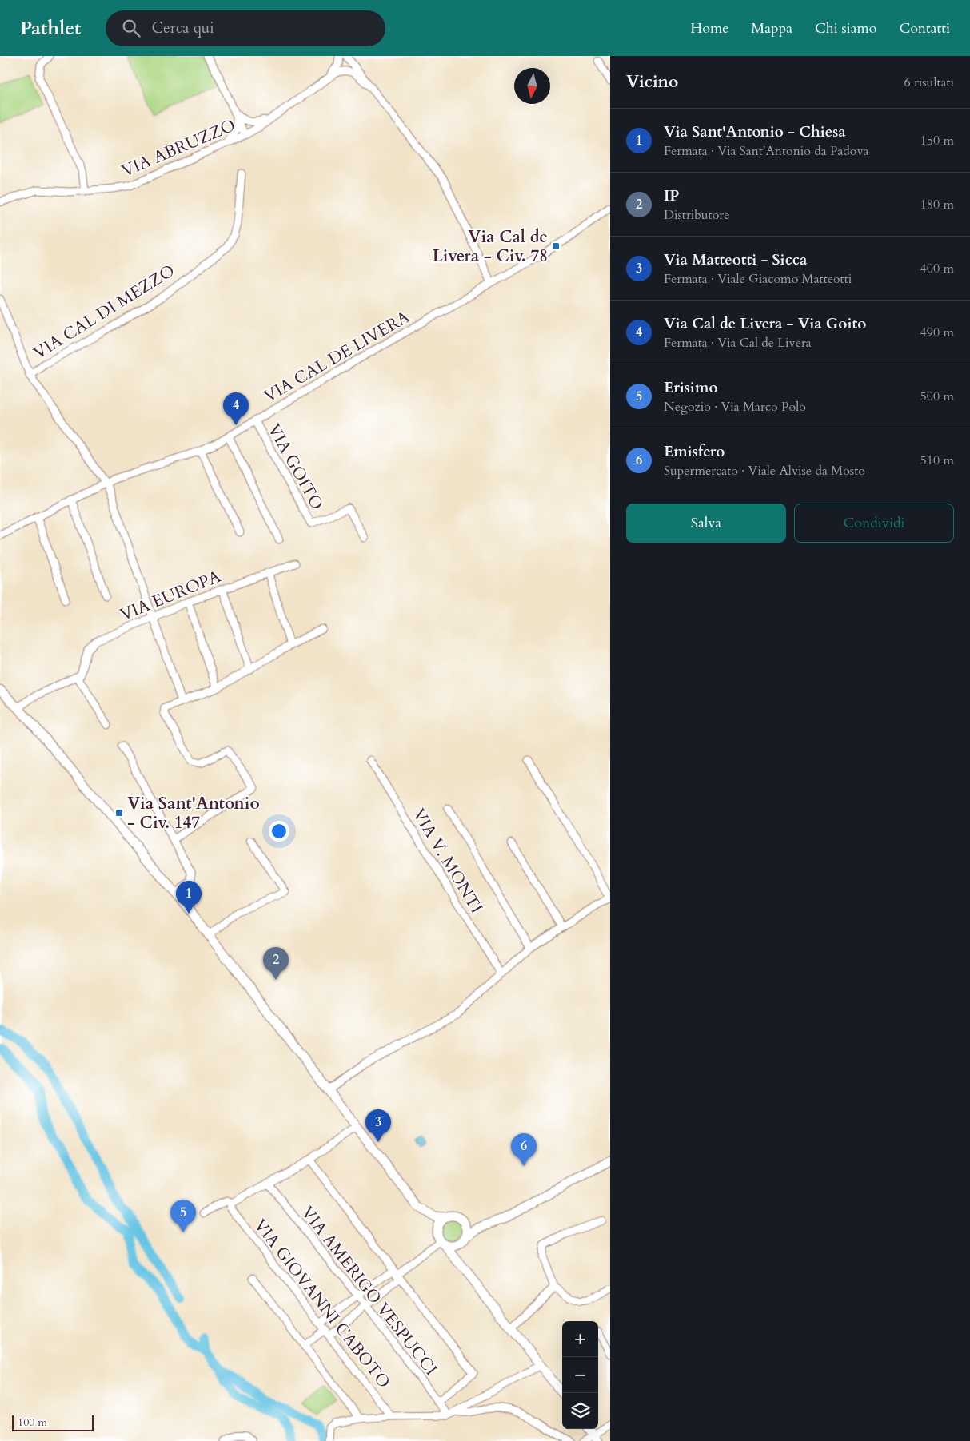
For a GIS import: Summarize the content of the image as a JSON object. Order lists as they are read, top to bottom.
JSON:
{
  "streets": {
    "street": [
      "VIA ABRUZZO",
      "VIA CAL DI MEZZO",
      "VIA CAL DE LIVERA",
      "VIA GOITO",
      "VIA EUROPA",
      "VIA V. MONTI",
      "VIA AMERIGO VESPUCCI",
      "VIA GIOVANNI CABOTO"
    ]
  },
  "crossings": [
    ["VIA CAL DE LIVERA", "VIA GOITO"]
  ],
  "places": {
    "transit": ["Via Cal de Livera - Civ. 78", "Via Sant'Antonio - Civ. 147"]
  },
  "scale_bar": "100 m",
  "north": "bottom",
  "page": {
    "header": "Pathlet",
    "search": "Cerca qui",
    "nav": [
      "Home",
      "Mappa",
      "Chi siamo",
      "Contatti"
    ],
    "heading": ["Vicino", "6 risultati"],
    "list": [
      {
        "mark": "1",
        "name": "Via Sant'Antonio - Chiesa",
        "note": "Fermata · Via Sant'Antonio da Padova",
        "value": "150 m"
      },
      {
        "mark": "2",
        "name": "IP",
        "note": "Distributore",
        "value": "180 m"
      },
      {
        "mark": "3",
        "name": "Via Matteotti - Sicca",
        "note": "Fermata · Viale Giacomo Matteotti",
        "value": "400 m"
      },
      {
        "mark": "4",
        "name": "Via Cal de Livera - Via Goito",
        "note": "Fermata · Via Cal de Livera",
        "value": "490 m"
      },
      {
        "mark": "5",
        "name": "Erisimo",
        "note": "Negozio · Via Marco Polo",
        "value": "500 m"
      },
      {
        "mark": "6",
        "name": "Emisfero",
        "note": "Supermercato · Viale Alvise da Mosto",
        "value": "510 m"
      }
    ],
    "pins": [
      "4",
      "1",
      "2",
      "3",
      "6",
      "5"
    ],
    "buttons": ["Salva", "Condividi"],
    "map_buttons": ["+", "−"],
    "scale": "100 m"
  }
}
